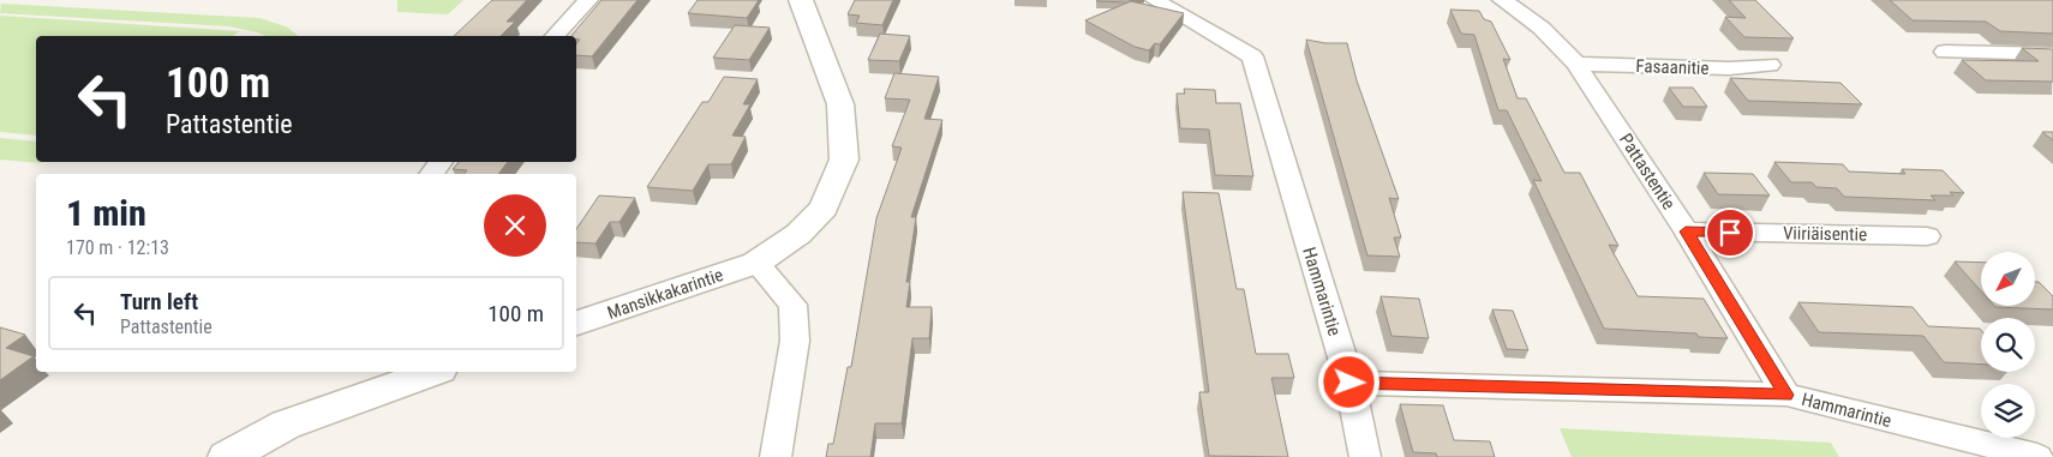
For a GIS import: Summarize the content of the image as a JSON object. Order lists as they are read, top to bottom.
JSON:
{
  "streets": {
    "street": [
      "Fasaanitie",
      "Pattastentie",
      "Viiriäisentie",
      "Hammarintie",
      "Mansikkakarintie"
    ]
  },
  "crossings": [
    ["Fasaanitie", "Pattastentie"],
    ["Pattastentie", "Viiriäisentie"],
    ["Pattastentie", "Hammarintie"]
  ],
  "north": "bottom left",
  "page": {
    "turn": ["100 m", "Pattastentie"],
    "heading": ["1 min", "170 m · 12:13"],
    "list": [
      {
        "name": "Turn left",
        "note": "Pattastentie",
        "value": "100 m"
      }
    ]
  }
}
